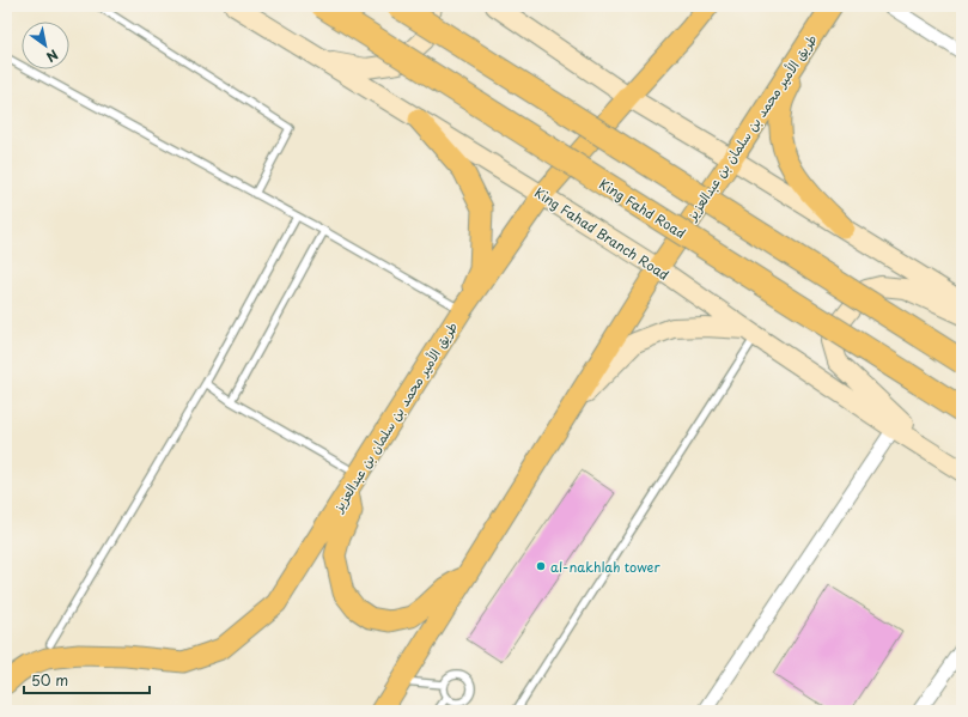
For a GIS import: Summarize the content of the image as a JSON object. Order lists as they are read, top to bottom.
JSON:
{
  "streets": {
    "highway": ["King Fahd Road"],
    "main road": ["طريق الأمير محمد بن سلمان بن عبدالعزيز", "King Fahad Branch Road"]
  },
  "crossings": [
    ["طريق الأمير محمد بن سلمان بن عبدالعزيز", "King Fahad Branch Road"]
  ],
  "places": ["al-nakhlah tower"],
  "scale_bar": "50 m",
  "north": "bottom right"
}
